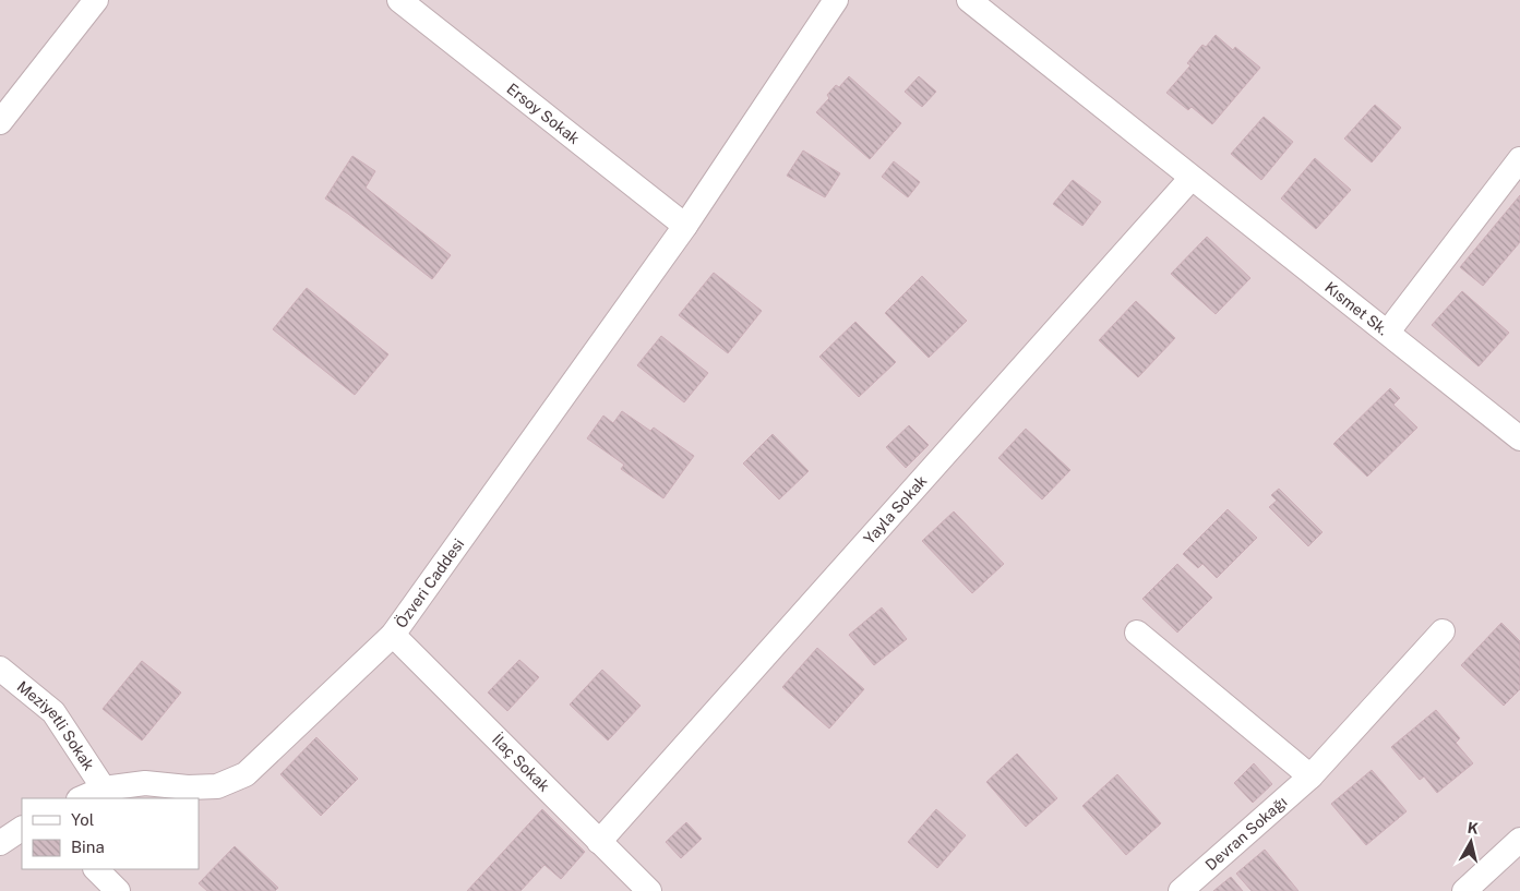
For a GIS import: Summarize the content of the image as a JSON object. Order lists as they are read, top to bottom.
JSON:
{
  "streets": {
    "street": [
      "Ersoy Sokak",
      "Kısmet Sk.",
      "Yayla Sokak",
      "Özveri Caddesi",
      "Meziyetli Sokak",
      "İlaç Sokak",
      "Devran Sokağı"
    ]
  },
  "crossings": [
    ["Ersoy Sokak", "Özveri Caddesi"],
    ["Kısmet Sk.", "Yayla Sokak"],
    ["Yayla Sokak", "İlaç Sokak"],
    ["Özveri Caddesi", "Meziyetli Sokak"],
    ["Özveri Caddesi", "İlaç Sokak"]
  ],
  "legend": ["Yol", "Bina"],
  "north": "top"
}
